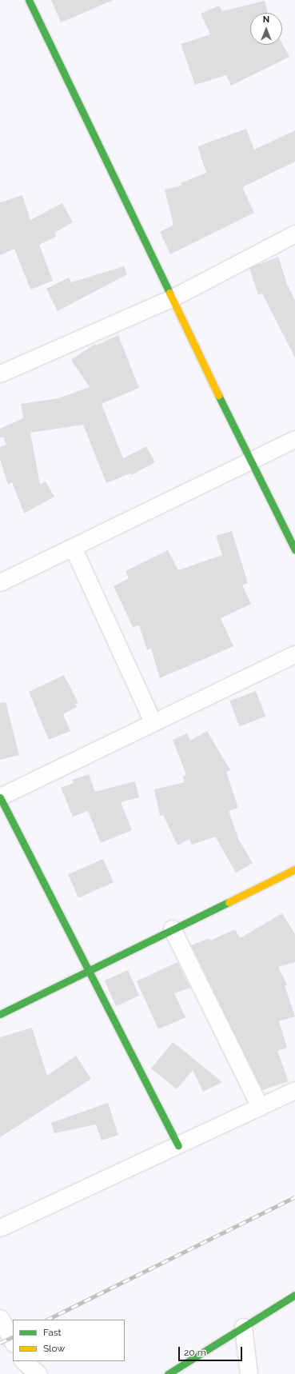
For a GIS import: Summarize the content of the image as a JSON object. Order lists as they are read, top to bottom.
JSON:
{
  "legend": ["Fast", "Slow"],
  "scale_bar": "20 m",
  "north": "top"
}
